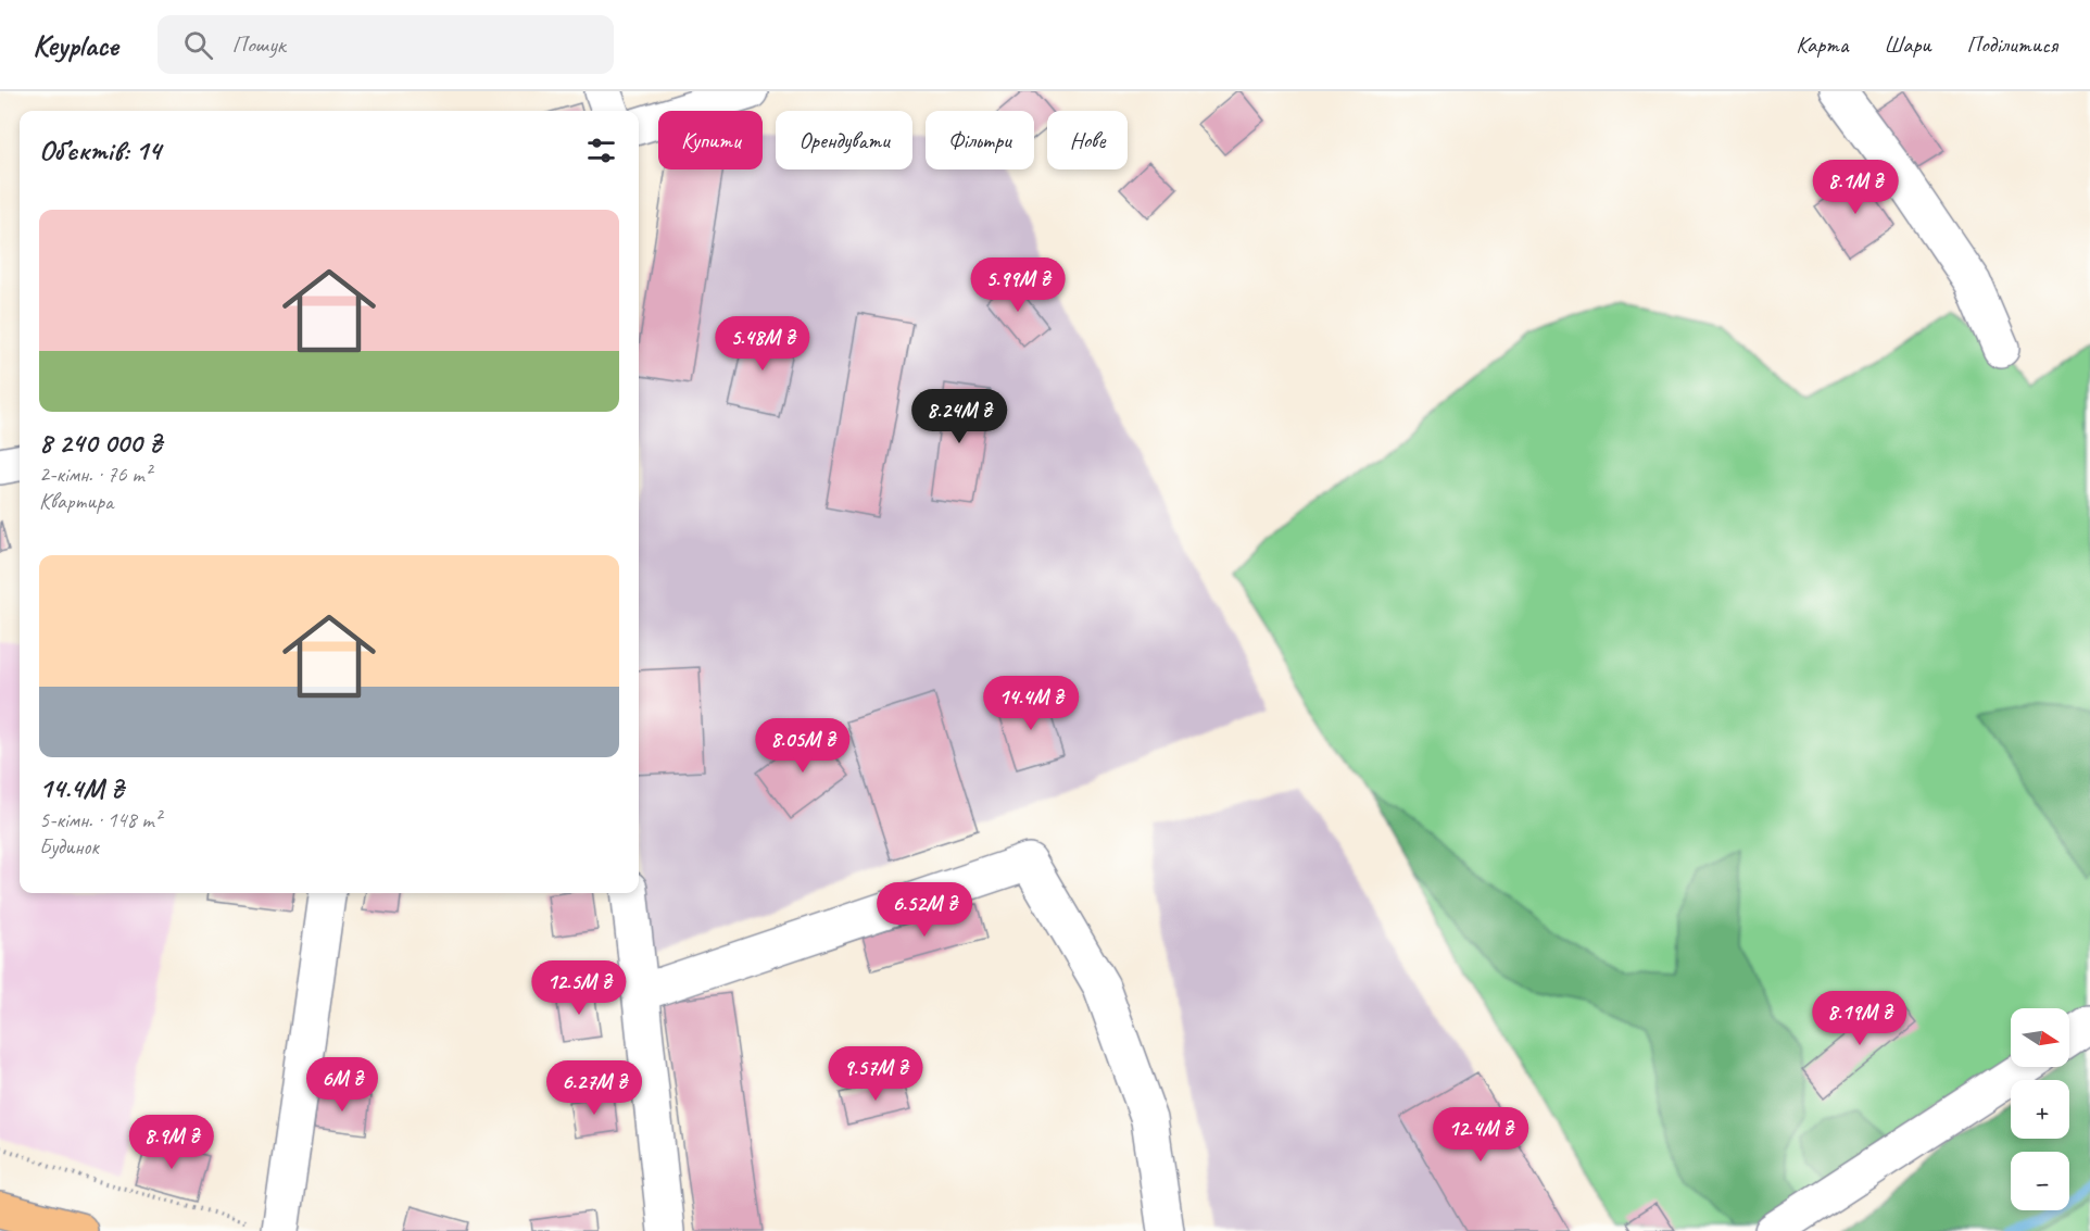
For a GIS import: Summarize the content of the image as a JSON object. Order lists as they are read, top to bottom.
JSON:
{
  "north": "right",
  "page": {
    "header": "Keyplace",
    "search": "Пошук",
    "nav": ["Карта", "Шари", "Поділитися"],
    "chip": [
      "Купити",
      "Орендувати",
      "Фільтри",
      "Нове"
    ],
    "heading": "Об’єктів: 14",
    "price": [
      "8.1M ₴",
      "5.99M ₴",
      "5.48M ₴",
      "8.24M ₴",
      "14.4M ₴",
      "8.05M ₴",
      "6.52M ₴",
      "12.5M ₴",
      "8.19M ₴",
      "9.57M ₴",
      "6M ₴",
      "6.27M ₴",
      "12.4M ₴",
      "8.9M ₴"
    ],
    "list": [
      {
        "name": "8 240 000 ₴",
        "note": "2-кімн. · 76 m² · Квартира"
      },
      {
        "name": "14.4M ₴",
        "note": "5-кімн. · 148 m² · Будинок"
      }
    ],
    "map_buttons": ["+", "−"]
  }
}
